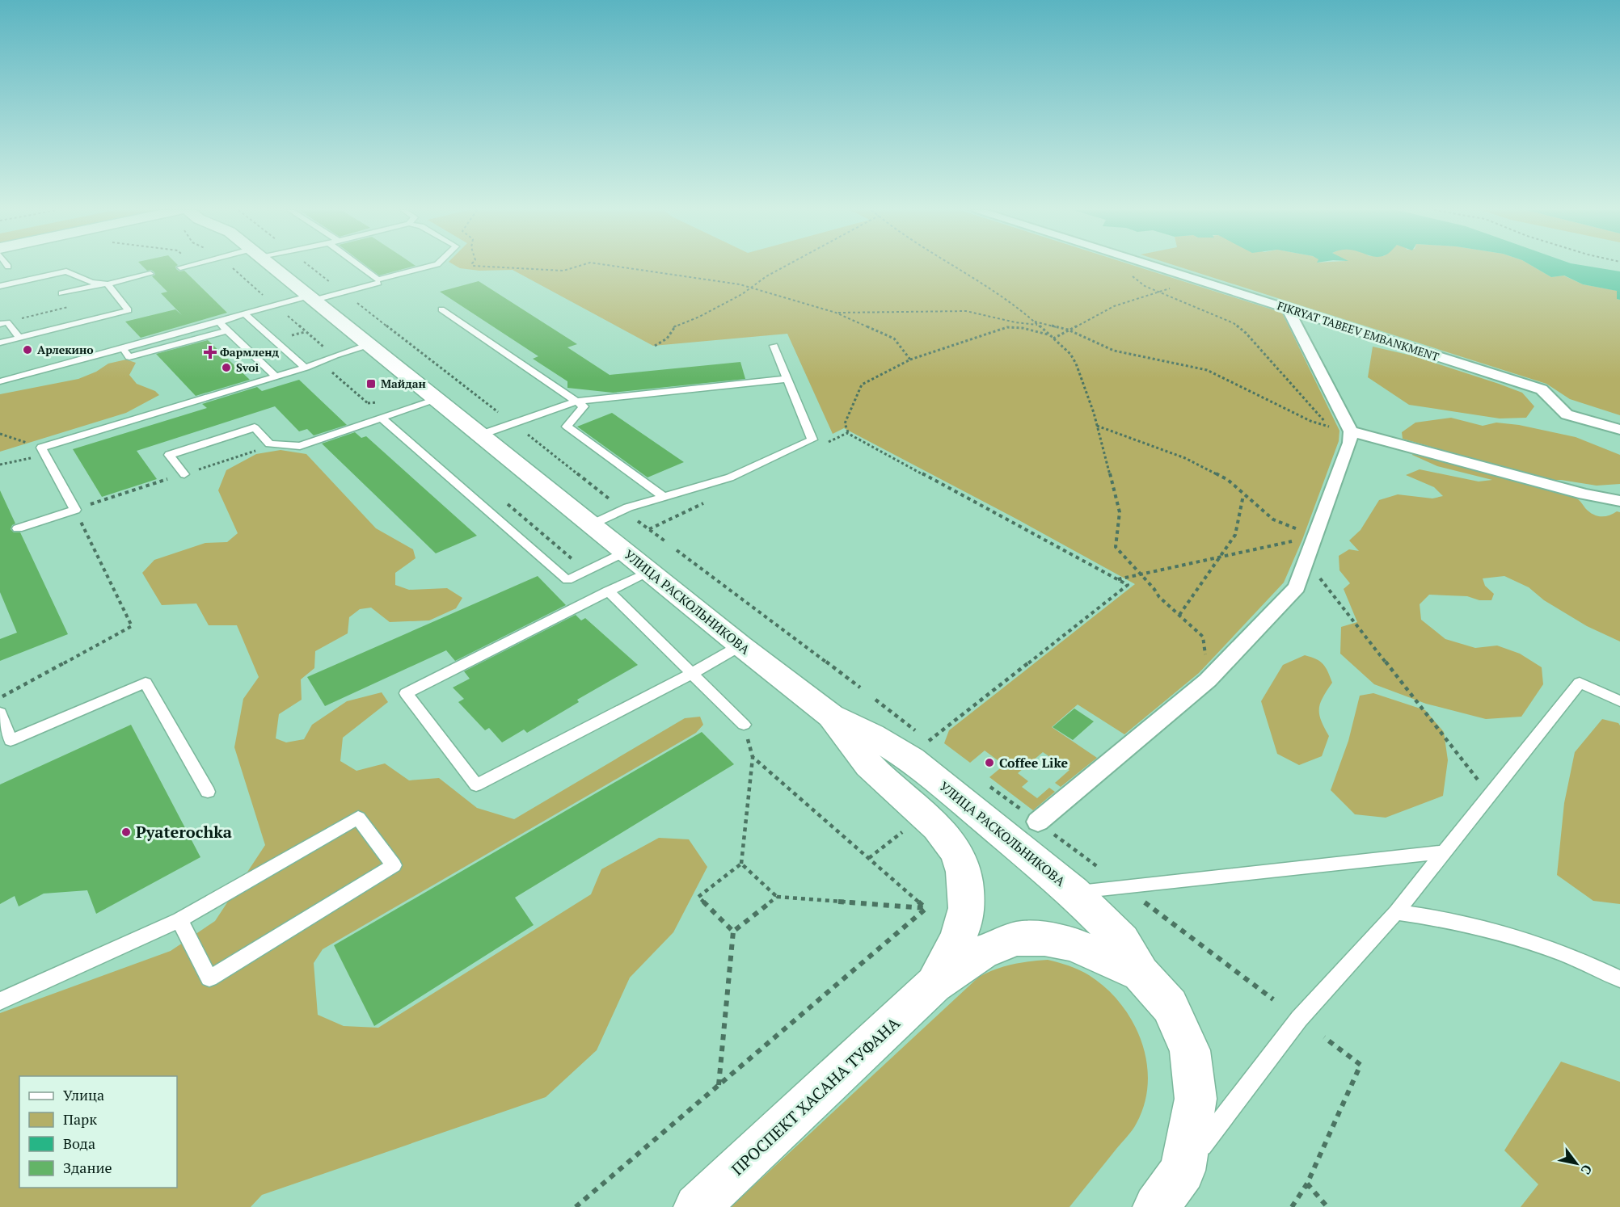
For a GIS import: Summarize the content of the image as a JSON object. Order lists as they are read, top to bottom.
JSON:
{
  "streets": {
    "street": ["FIKRYAT TABEEV EMBANKMENT", "УЛИЦА РАСКОЛЬНИКОВА", "ПРОСПЕКТ ХАСАНА ТУФАНА"]
  },
  "places": {
    "other": [
      "Арлекино",
      "Svoi",
      "Coffee Like",
      "Pyaterochka"
    ],
    "health": ["Фармленд"],
    "transit": ["Майдан"]
  },
  "legend": [
    "Улица",
    "Парк",
    "Вода",
    "Здание"
  ],
  "north": "bottom right"
}
